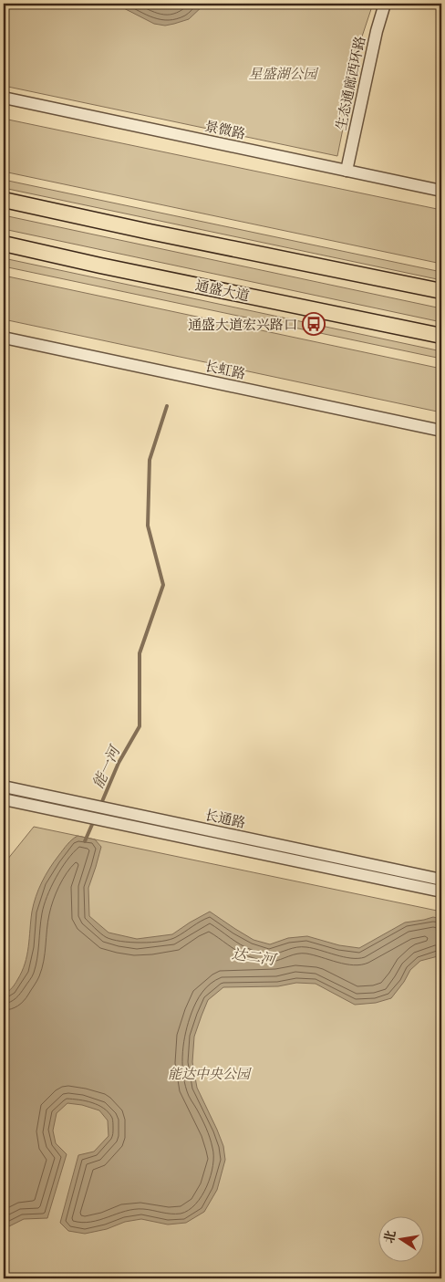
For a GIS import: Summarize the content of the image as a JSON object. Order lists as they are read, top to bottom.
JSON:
{
  "streets": {
    "main road": ["通盛大道"],
    "street": [
      "生态通廊西环路",
      "景微路",
      "长虹路",
      "长通路"
    ]
  },
  "crossings": [
    ["生态通廊西环路", "景微路"]
  ],
  "water": ["能一河", "达二河"],
  "parks": ["星盛湖公园", "能达中央公园"],
  "places": {
    "bus stop": ["通盛大道宏兴路口"]
  },
  "north": "left"
}
